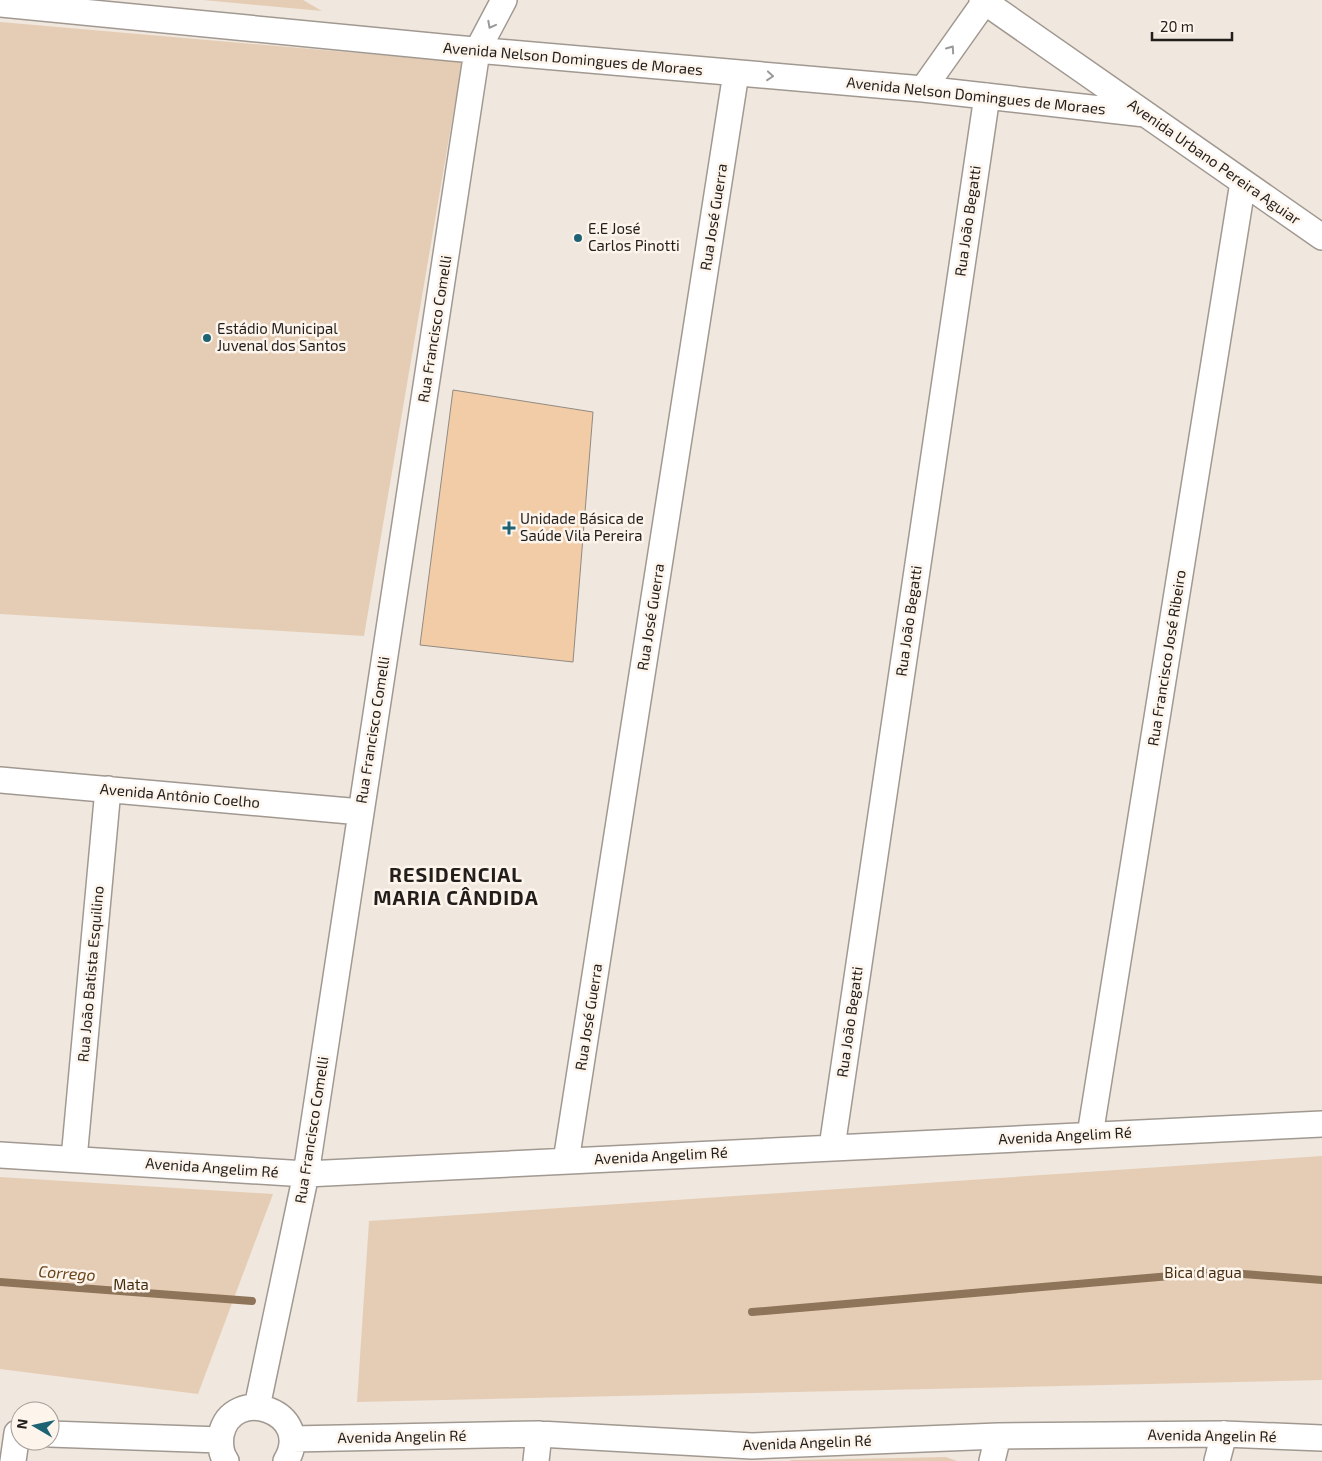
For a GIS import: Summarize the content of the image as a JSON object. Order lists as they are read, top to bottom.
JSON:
{
  "streets": {
    "street": [
      "Avenida Nelson Domingues de Moraes",
      "Avenida Urbano Pereira Aguiar",
      "Rua José Guerra",
      "Rua João Begatti",
      "Rua Francisco Comelli",
      "Rua Francisco José Ribeiro",
      "Avenida Antônio Coelho",
      "Rua João Batista Esquilino",
      "Avenida Angelim Ré",
      "Avenida Angelin Ré"
    ]
  },
  "crossings": [
    ["Avenida Nelson Domingues de Moraes", "Avenida Urbano Pereira Aguiar"],
    ["Avenida Nelson Domingues de Moraes", "Rua José Guerra"],
    ["Avenida Nelson Domingues de Moraes", "Rua João Begatti"],
    ["Avenida Nelson Domingues de Moraes", "Rua Francisco Comelli"],
    ["Avenida Urbano Pereira Aguiar", "Rua Francisco José Ribeiro"],
    ["Rua José Guerra", "Avenida Angelim Ré"],
    ["Rua João Begatti", "Avenida Angelim Ré"],
    ["Rua Francisco Comelli", "Avenida Antônio Coelho"],
    ["Rua Francisco Comelli", "Avenida Angelim Ré"],
    ["Rua Francisco José Ribeiro", "Avenida Angelim Ré"],
    ["Avenida Antônio Coelho", "Rua João Batista Esquilino"],
    ["Rua João Batista Esquilino", "Avenida Angelim Ré"]
  ],
  "districts": ["RESIDENCIAL MARIA CÂNDIDA"],
  "water": ["Corrego"],
  "parks": ["Bica d agua", "Mata"],
  "places": {
    "other": ["E.E José Carlos Pinotti", "Estádio Municipal Juvenal dos Santos"],
    "health": ["Unidade Básica de Saúde Vila Pereira"]
  },
  "scale_bar": "20 m",
  "north": "left"
}
